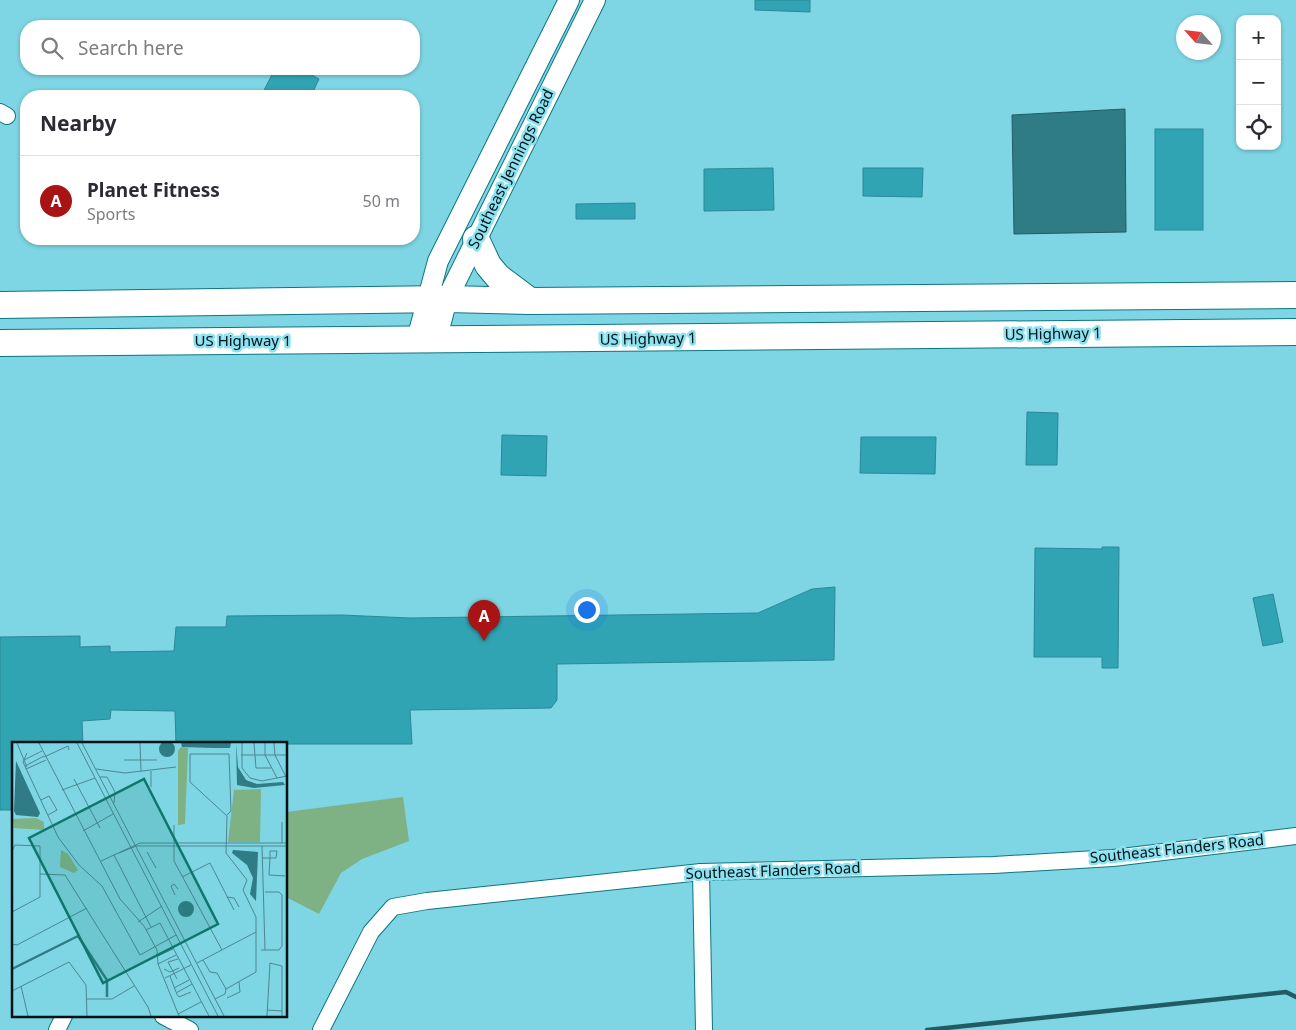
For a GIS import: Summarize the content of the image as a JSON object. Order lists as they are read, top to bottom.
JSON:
{
  "streets": {
    "main road": ["US Highway 1"],
    "street": ["Southeast Jennings Road", "Southeast Flanders Road"]
  },
  "crossings": [
    ["Southeast Jennings Road", "US Highway 1"]
  ],
  "north": "top left",
  "page": {
    "map_buttons": ["+", "−"],
    "search": "Search here",
    "heading": "Nearby",
    "list": [
      {
        "mark": "A",
        "name": "Planet Fitness",
        "note": "Sports",
        "value": "50 m"
      }
    ],
    "pins": "A"
  }
}
